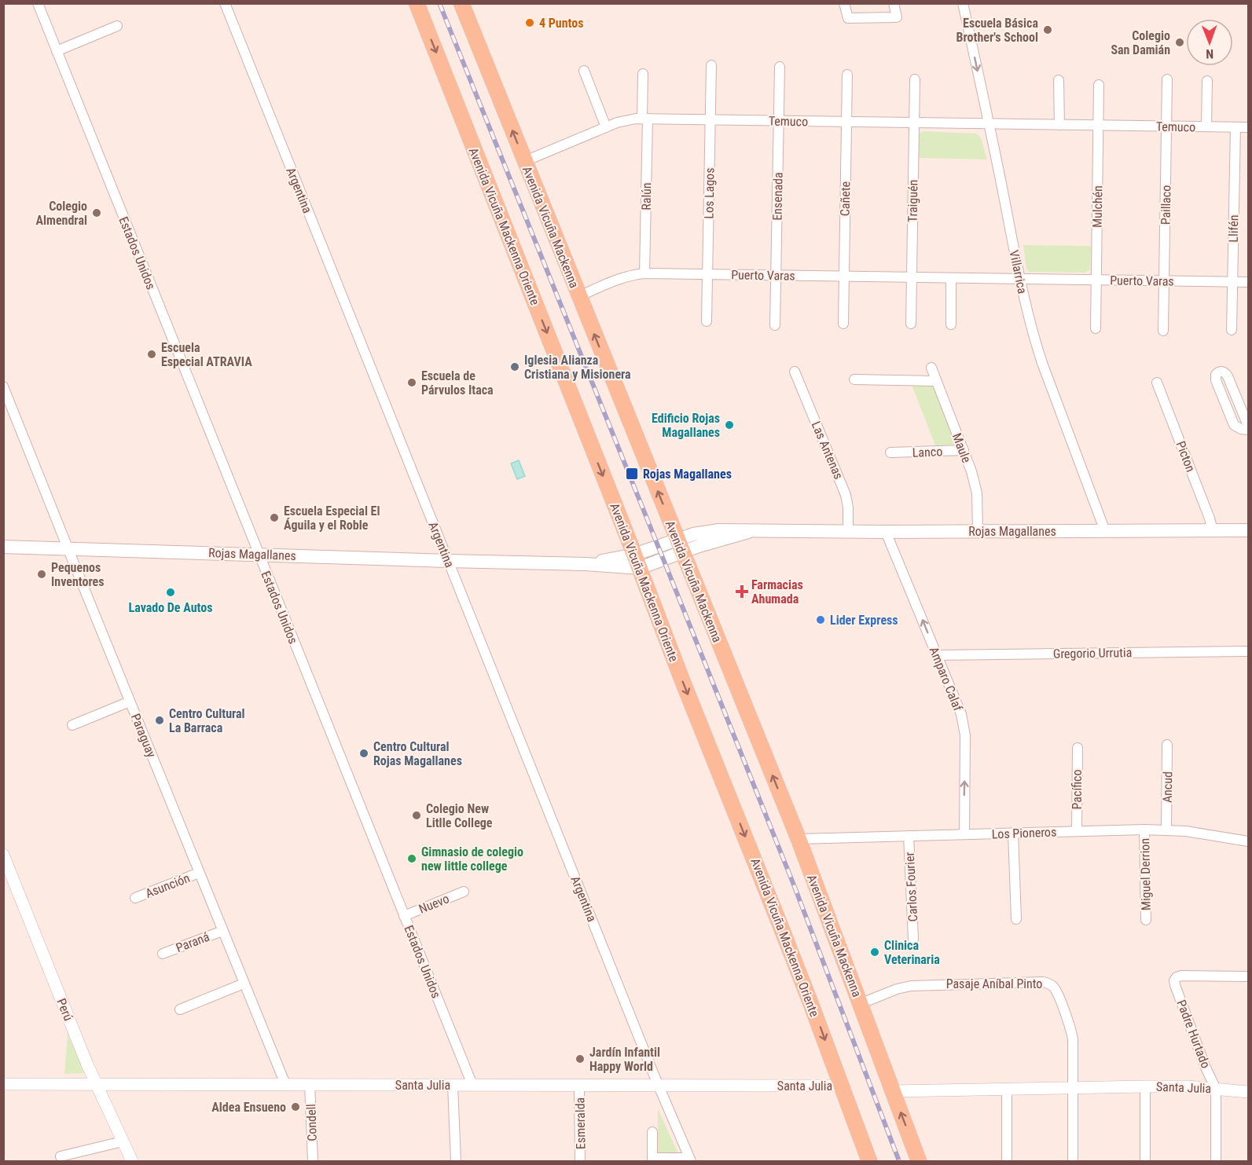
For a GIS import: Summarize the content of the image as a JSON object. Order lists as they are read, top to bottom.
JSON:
{
  "streets": {
    "main road": ["Avenida Vicuña Mackenna Oriente", "Avenida Vicuña Mackenna", "Rojas Magallanes"],
    "street": [
      "Temuco",
      "Argentina",
      "Los Lagos",
      "Ralún",
      "Ensenada",
      "Cañete",
      "Traiguén",
      "Paillaco",
      "Mulchén",
      "Llifén",
      "Estados Unidos",
      "Villarrica",
      "Puerto Varas",
      "Maule",
      "Las Antenas",
      "Lanco",
      "Picton",
      "Gregorio Urrutia",
      "Amparo Calaf",
      "Paraguay",
      "Ancud",
      "Pacífico",
      "Los Pioneros",
      "Miguel Derrion",
      "Asunción",
      "Carlos Fourier",
      "Nuevo",
      "Paraná",
      "Pasaje Aníbal Pinto",
      "Perú",
      "Padre Hurtado",
      "Santa Julia",
      "Condell",
      "Esmeralda"
    ]
  },
  "crossings": [
    ["Temuco", "Los Lagos"],
    ["Temuco", "Ralún"],
    ["Temuco", "Ensenada"],
    ["Temuco", "Cañete"],
    ["Temuco", "Traiguén"],
    ["Temuco", "Paillaco"],
    ["Temuco", "Mulchén"],
    ["Temuco", "Avenida Vicuña Mackenna"],
    ["Temuco", "Llifén"],
    ["Temuco", "Villarrica"],
    ["Argentina", "Rojas Magallanes"],
    ["Argentina", "Santa Julia"],
    ["Los Lagos", "Puerto Varas"],
    ["Ralún", "Puerto Varas"],
    ["Ensenada", "Puerto Varas"],
    ["Cañete", "Puerto Varas"],
    ["Traiguén", "Puerto Varas"],
    ["Paillaco", "Puerto Varas"],
    ["Mulchén", "Puerto Varas"],
    ["Avenida Vicuña Mackenna Oriente", "Rojas Magallanes"],
    ["Avenida Vicuña Mackenna Oriente", "Santa Julia"],
    ["Avenida Vicuña Mackenna", "Puerto Varas"],
    ["Avenida Vicuña Mackenna", "Rojas Magallanes"],
    ["Avenida Vicuña Mackenna", "Los Pioneros"],
    ["Avenida Vicuña Mackenna", "Pasaje Aníbal Pinto"],
    ["Avenida Vicuña Mackenna", "Santa Julia"],
    ["Llifén", "Puerto Varas"],
    ["Estados Unidos", "Rojas Magallanes"],
    ["Estados Unidos", "Nuevo"],
    ["Estados Unidos", "Santa Julia"],
    ["Villarrica", "Puerto Varas"],
    ["Villarrica", "Rojas Magallanes"],
    ["Maule", "Lanco"],
    ["Maule", "Rojas Magallanes"],
    ["Las Antenas", "Rojas Magallanes"],
    ["Picton", "Rojas Magallanes"],
    ["Rojas Magallanes", "Amparo Calaf"],
    ["Rojas Magallanes", "Paraguay"],
    ["Gregorio Urrutia", "Amparo Calaf"],
    ["Amparo Calaf", "Los Pioneros"],
    ["Paraguay", "Asunción"],
    ["Paraguay", "Paraná"],
    ["Paraguay", "Santa Julia"],
    ["Ancud", "Los Pioneros"],
    ["Pacífico", "Los Pioneros"],
    ["Los Pioneros", "Miguel Derrion"],
    ["Los Pioneros", "Carlos Fourier"],
    ["Pasaje Aníbal Pinto", "Santa Julia"],
    ["Perú", "Santa Julia"],
    ["Padre Hurtado", "Santa Julia"],
    ["Santa Julia", "Condell"],
    ["Santa Julia", "Esmeralda"]
  ],
  "one_way": ["Avenida Vicuña Mackenna Oriente", "Avenida Vicuña Mackenna", "Amparo Calaf"],
  "places": {
    "other": [
      "4 Puntos",
      "Escuela Básica Brother's School",
      "Colegio San Damián",
      "Colegio Almendral",
      "Escuela Especial ATRAVIA",
      "Iglesia Alianza Cristiana y Misionera",
      "Escuela de Párvulos Itaca",
      "Edificio Rojas Magallanes",
      "Escuela Especial El Águila y el Roble",
      "Pequenos Inventores",
      "Lavado De Autos",
      "Lider Express",
      "Centro Cultural La Barraca",
      "Centro Cultural Rojas Magallanes",
      "Colegio New Litlle College",
      "Gimnasio de colegio new little college",
      "Clinica Veterinaria",
      "Jardín Infantil Happy World",
      "Aldea Ensueno"
    ],
    "transit": ["Rojas Magallanes"],
    "health": ["Farmacias Ahumada"]
  },
  "north": "bottom"
}
